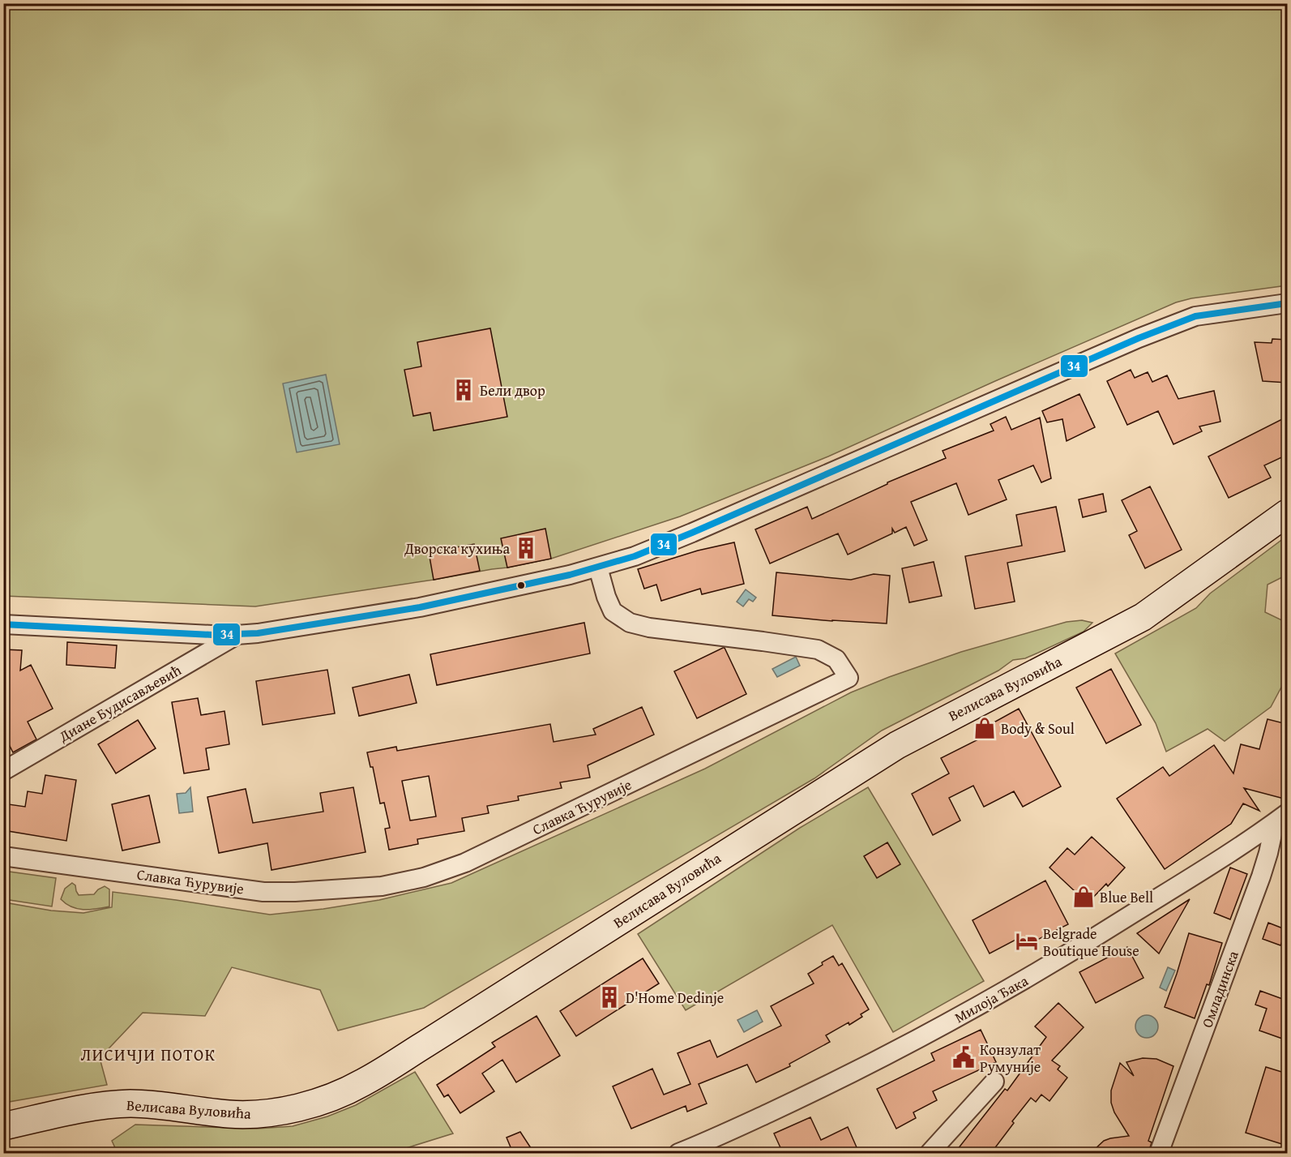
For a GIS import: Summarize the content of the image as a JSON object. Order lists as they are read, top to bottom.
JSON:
{
  "streets": {
    "street": [
      "Велисава Вуловића",
      "Диане Будисављевић",
      "Славка Ћурувије",
      "Омладинска",
      "Милоја Ђака"
    ]
  },
  "crossings": [
    ["Омладинска", "Милоја Ђака"]
  ],
  "districts": ["ЛИСИЧЈИ ПОТОК"],
  "places": {
    "building": ["Бели двор", "Дворска кухиња", "D'Home Dedinje"],
    "shop": ["Body & Soul", "Blue Bell"],
    "hotel": ["Belgrade Boutique House"],
    "public building": ["Конзулат Румуније"]
  },
  "lines": ["transit line 34"]
}
